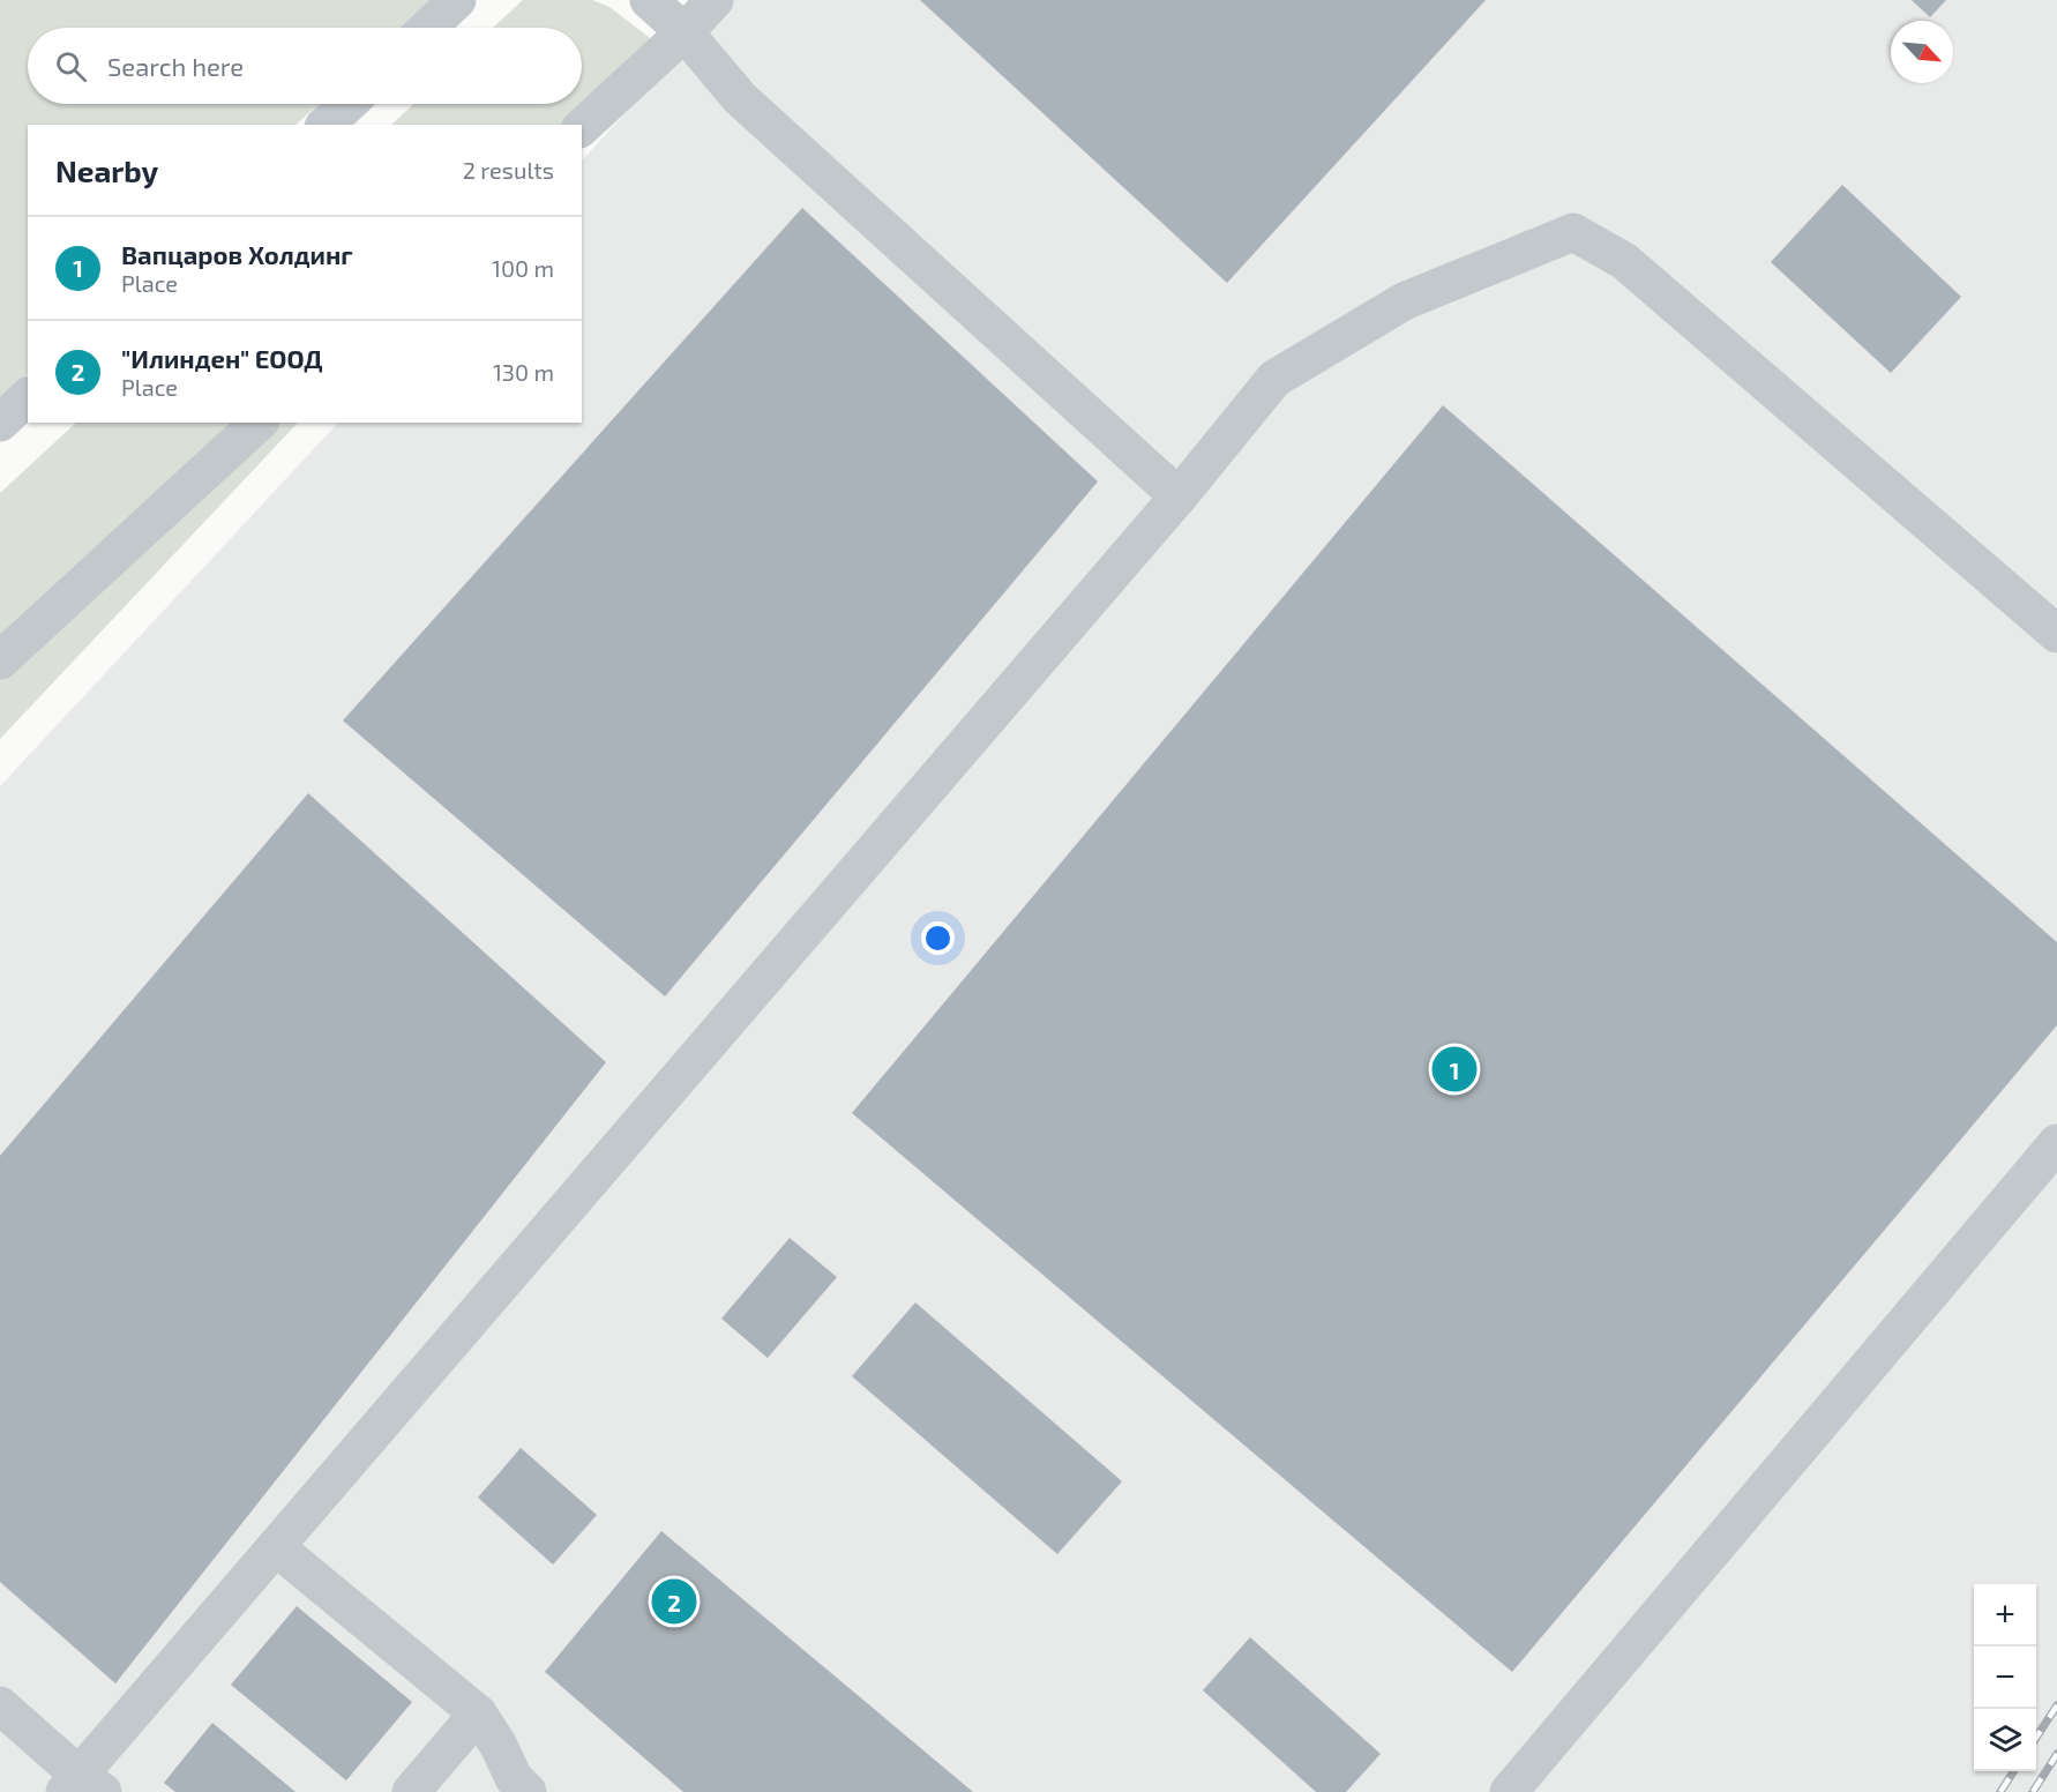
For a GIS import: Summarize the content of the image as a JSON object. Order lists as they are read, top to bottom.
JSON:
{
  "north": "bottom right",
  "page": {
    "search": "Search here",
    "heading": ["Nearby", "2 results"],
    "list": [
      {
        "mark": "1",
        "name": "Вапцаров Холдинг",
        "note": "Place",
        "value": "100 m"
      },
      {
        "mark": "2",
        "name": "\"Илинден\" ЕООД",
        "note": "Place",
        "value": "130 m"
      }
    ],
    "pins": ["1", "2"],
    "map_buttons": ["+", "−"]
  }
}
